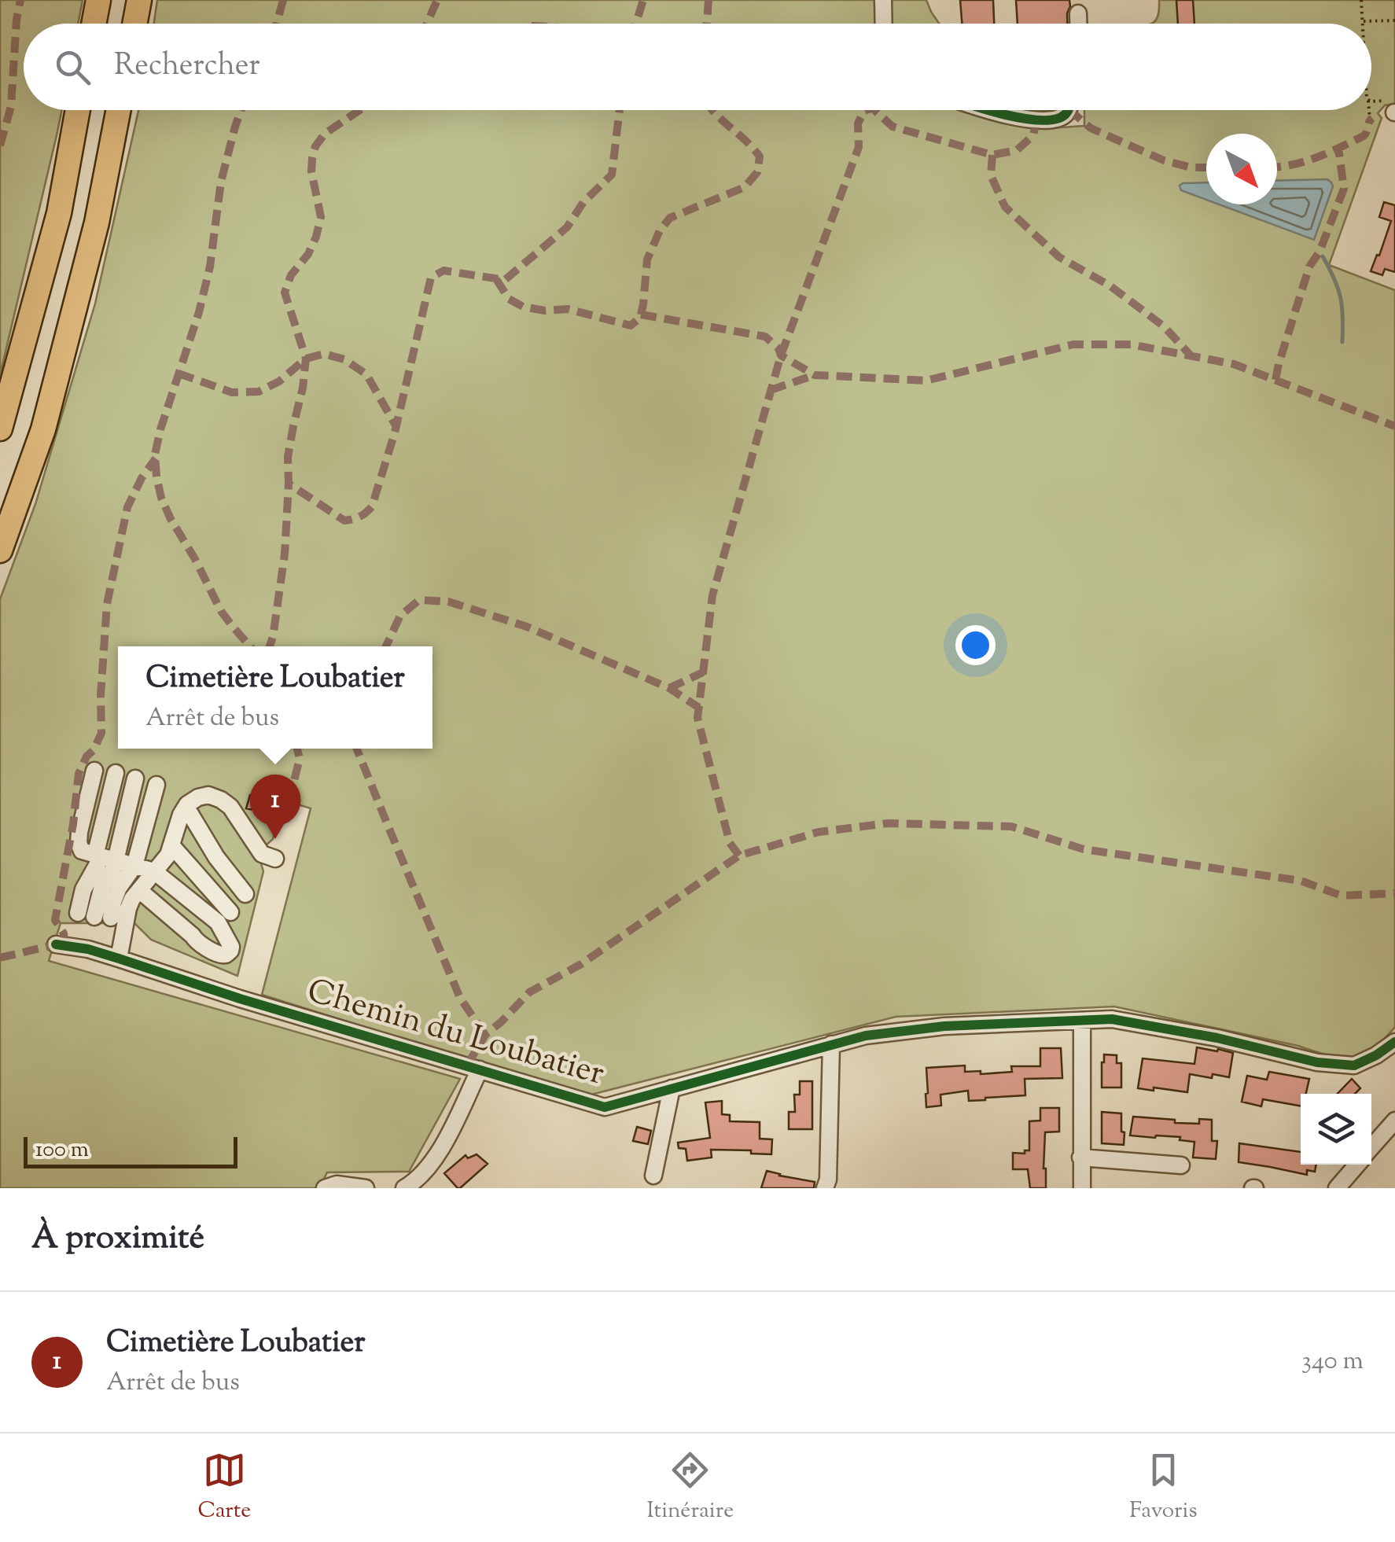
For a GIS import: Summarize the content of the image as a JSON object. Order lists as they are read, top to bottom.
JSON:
{
  "streets": {
    "street": ["Chemin du Loubatier"]
  },
  "scale_bar": "100 m",
  "north": "bottom right",
  "page": {
    "search": "Rechercher",
    "popup": ["Cimetière Loubatier", "Arrêt de bus"],
    "pins": "1",
    "scale": "100 m",
    "heading": "À proximité",
    "list": [
      {
        "mark": "1",
        "name": "Cimetière Loubatier",
        "note": "Arrêt de bus",
        "value": "340 m"
      }
    ],
    "nav": ["Carte", "Itinéraire", "Favoris"]
  }
}
